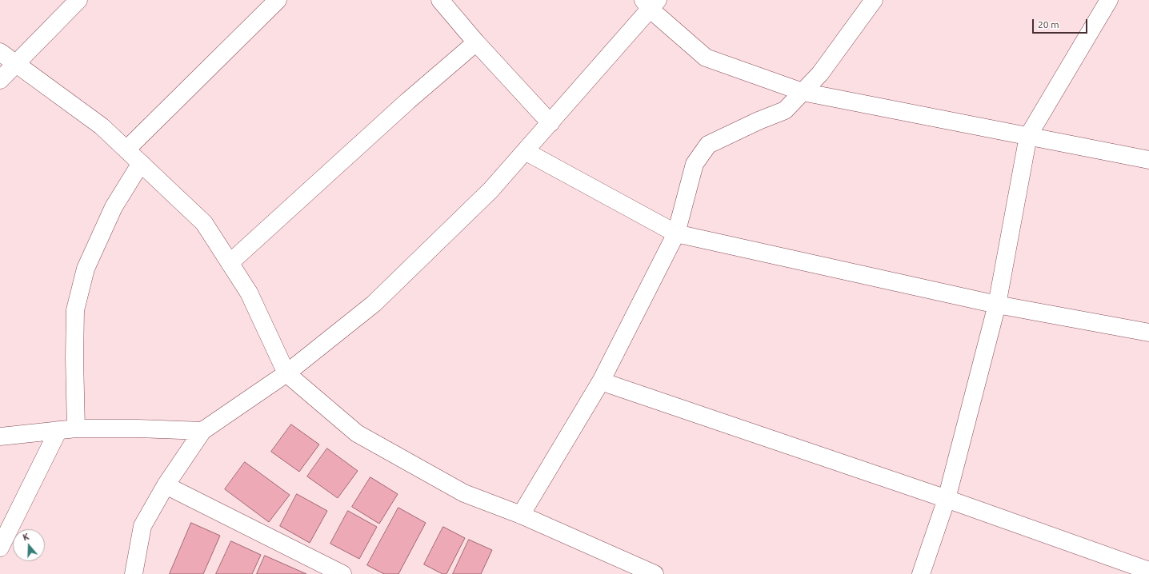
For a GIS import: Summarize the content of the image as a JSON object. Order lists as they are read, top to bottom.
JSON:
{
  "scale_bar": "20 m",
  "north": "top"
}
